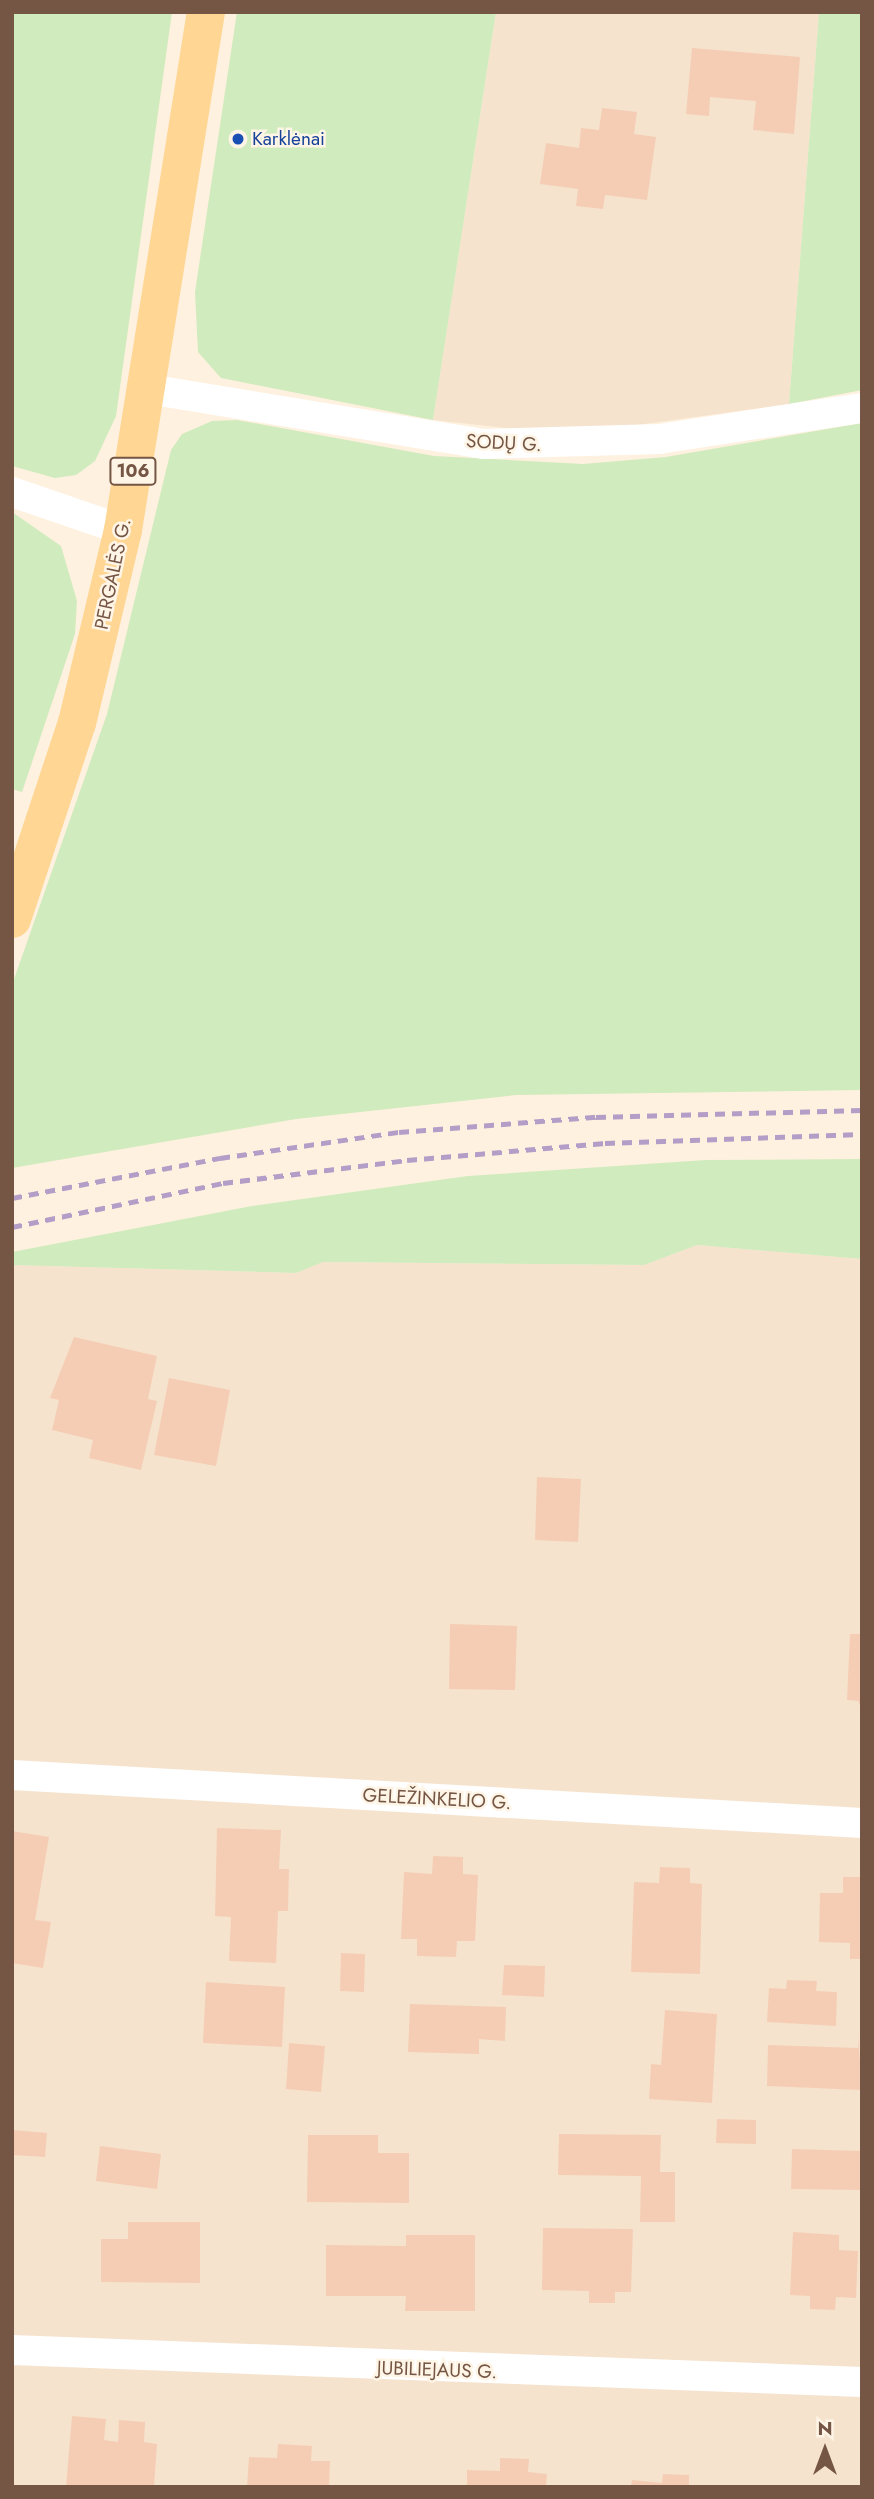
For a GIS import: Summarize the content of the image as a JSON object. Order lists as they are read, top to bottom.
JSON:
{
  "streets": {
    "main road": ["106", "PERGALĖS G."],
    "street": ["SODŲ G.", "GELEŽINKELIO G.", "JUBILIEJAUS G."]
  },
  "crossings": [
    ["SODŲ G.", "PERGALĖS G."]
  ],
  "places": ["Karklėnai"],
  "north": "top"
}
